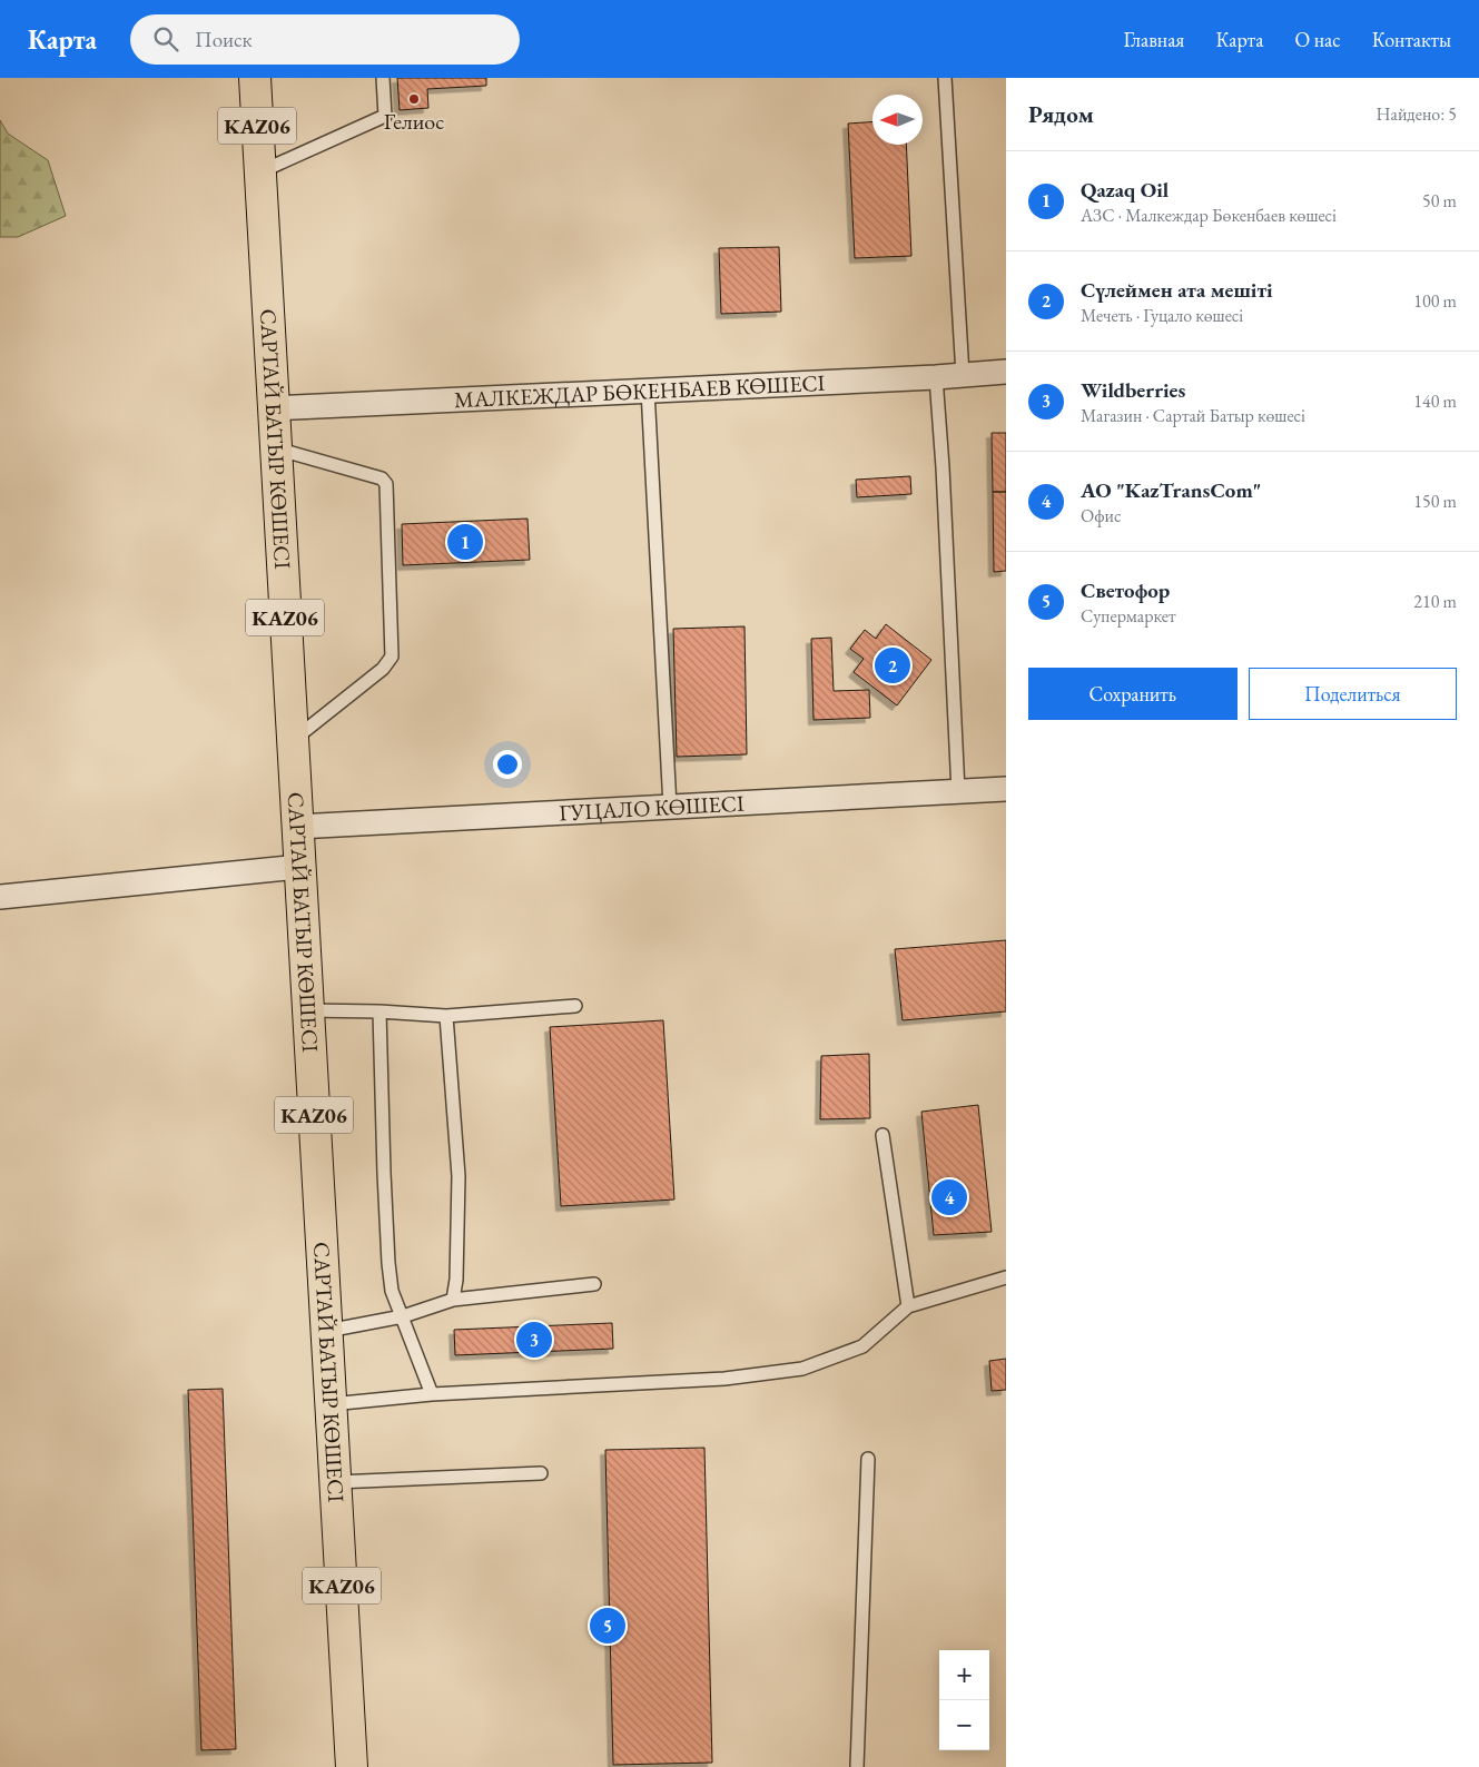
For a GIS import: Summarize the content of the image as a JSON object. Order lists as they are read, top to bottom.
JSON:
{
  "streets": {
    "highway": ["KАZ06", "САРТАЙ БАТЫР КӨШЕСІ"],
    "street": ["МАЛКЕЖДАР БӨКЕНБАЕВ КӨШЕСІ", "ГУЦАЛО КӨШЕСІ"]
  },
  "crossings": [
    ["МАЛКЕЖДАР БӨКЕНБАЕВ КӨШЕСІ", "САРТАЙ БАТЫР КӨШЕСІ"],
    ["САРТАЙ БАТЫР КӨШЕСІ", "ГУЦАЛО КӨШЕСІ"]
  ],
  "places": ["Гелиос"],
  "north": "left",
  "page": {
    "header": "Карта",
    "search": "Поиск",
    "nav": [
      "Главная",
      "Карта",
      "О нас",
      "Контакты"
    ],
    "heading": ["Рядом", "Найдено: 5"],
    "list": [
      {
        "mark": "1",
        "name": "Qazaq Oil",
        "note": "АЗС · Малкеждар Бөкенбаев көшесі",
        "value": "50 m"
      },
      {
        "mark": "2",
        "name": "Сүлеймен ата мешіті",
        "note": "Мечеть · Гуцало көшесі",
        "value": "100 m"
      },
      {
        "mark": "3",
        "name": "Wildberries",
        "note": "Магазин · Сартай Батыр көшесі",
        "value": "140 m"
      },
      {
        "mark": "4",
        "name": "АО \"KazTransCom\"",
        "note": "Офис",
        "value": "150 m"
      },
      {
        "mark": "5",
        "name": "Светофор",
        "note": "Супермаркет",
        "value": "210 m"
      }
    ],
    "pins": [
      "1",
      "2",
      "4",
      "3",
      "5"
    ],
    "buttons": ["Сохранить", "Поделиться"],
    "map_buttons": ["+", "−"]
  }
}
